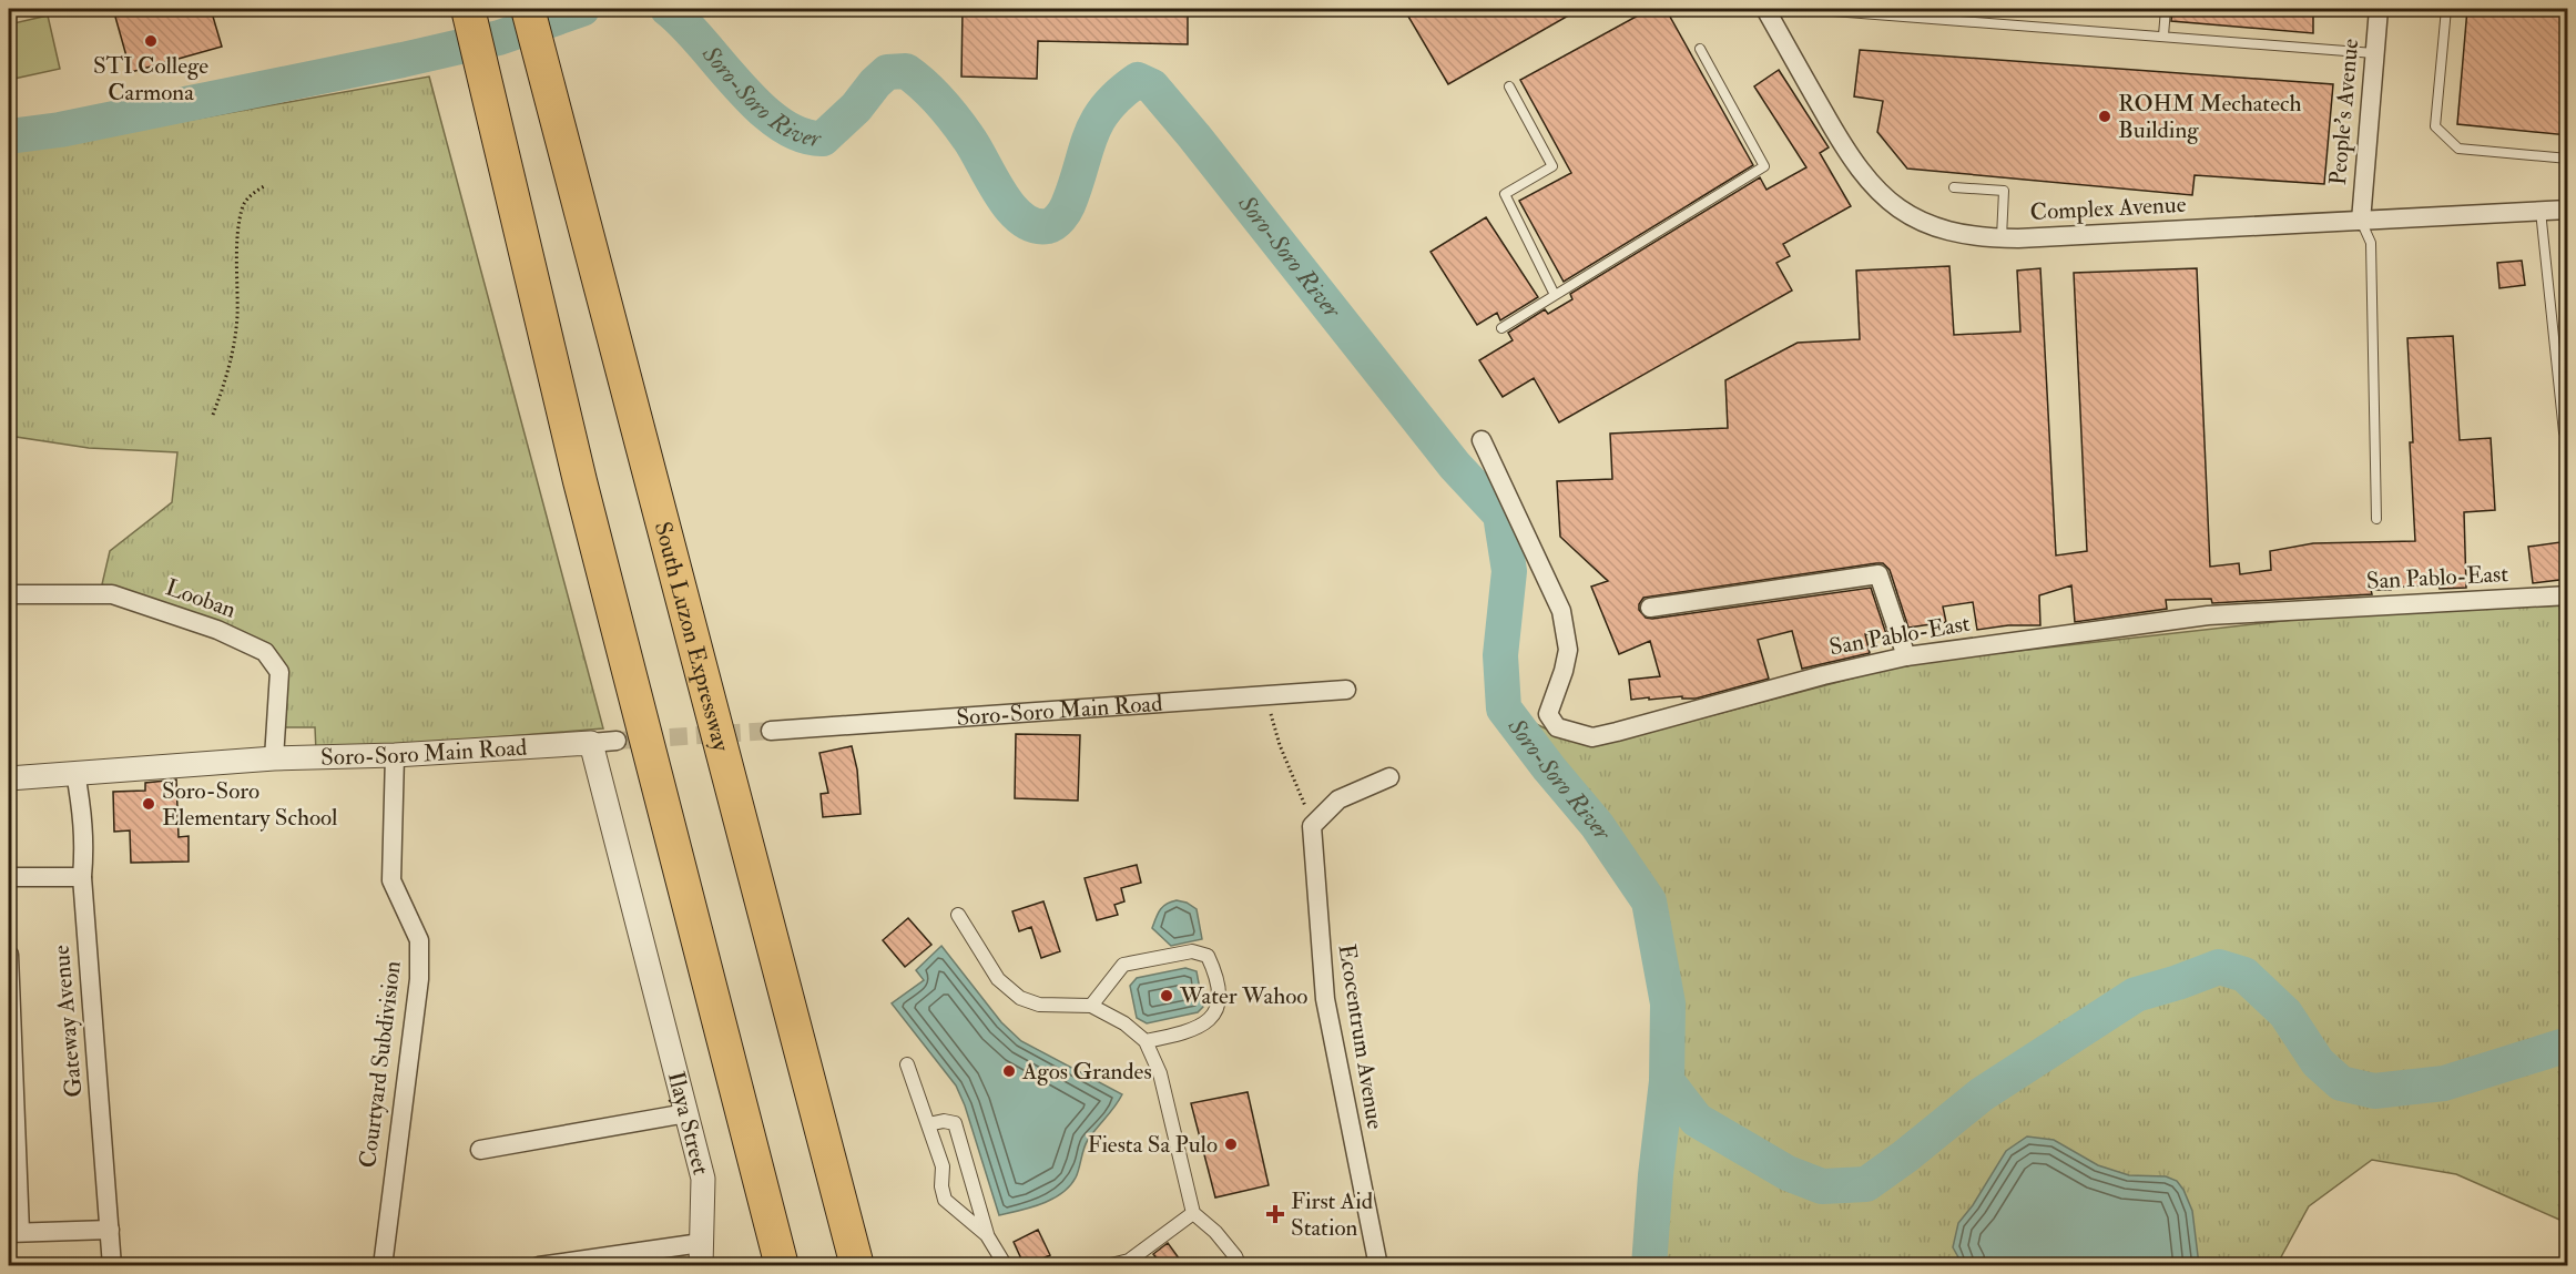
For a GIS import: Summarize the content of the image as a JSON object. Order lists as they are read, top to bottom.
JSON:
{
  "streets": {
    "highway": ["South Luzon Expressway"],
    "street": [
      "People's Avenue",
      "Complex Avenue",
      "San Pablo-East",
      "Looban",
      "Soro-Soro Main Road",
      "Gateway Avenue",
      "Ecocentrum Avenue",
      "Courtyard Subdivision",
      "Ilaya Street"
    ]
  },
  "crossings": [
    ["People's Avenue", "Complex Avenue"],
    ["Looban", "Soro-Soro Main Road"],
    ["Soro-Soro Main Road", "Gateway Avenue"],
    ["Soro-Soro Main Road", "Courtyard Subdivision"],
    ["Soro-Soro Main Road", "Ilaya Street"]
  ],
  "water": ["Soro-Soro River"],
  "places": {
    "other": [
      "STI College Carmona",
      "ROHM Mechatech Building",
      "Soro-Soro Elementary School",
      "Water Wahoo",
      "Agos Grandes",
      "Fiesta Sa Pulo"
    ],
    "health": ["First Aid Station"]
  }
}
